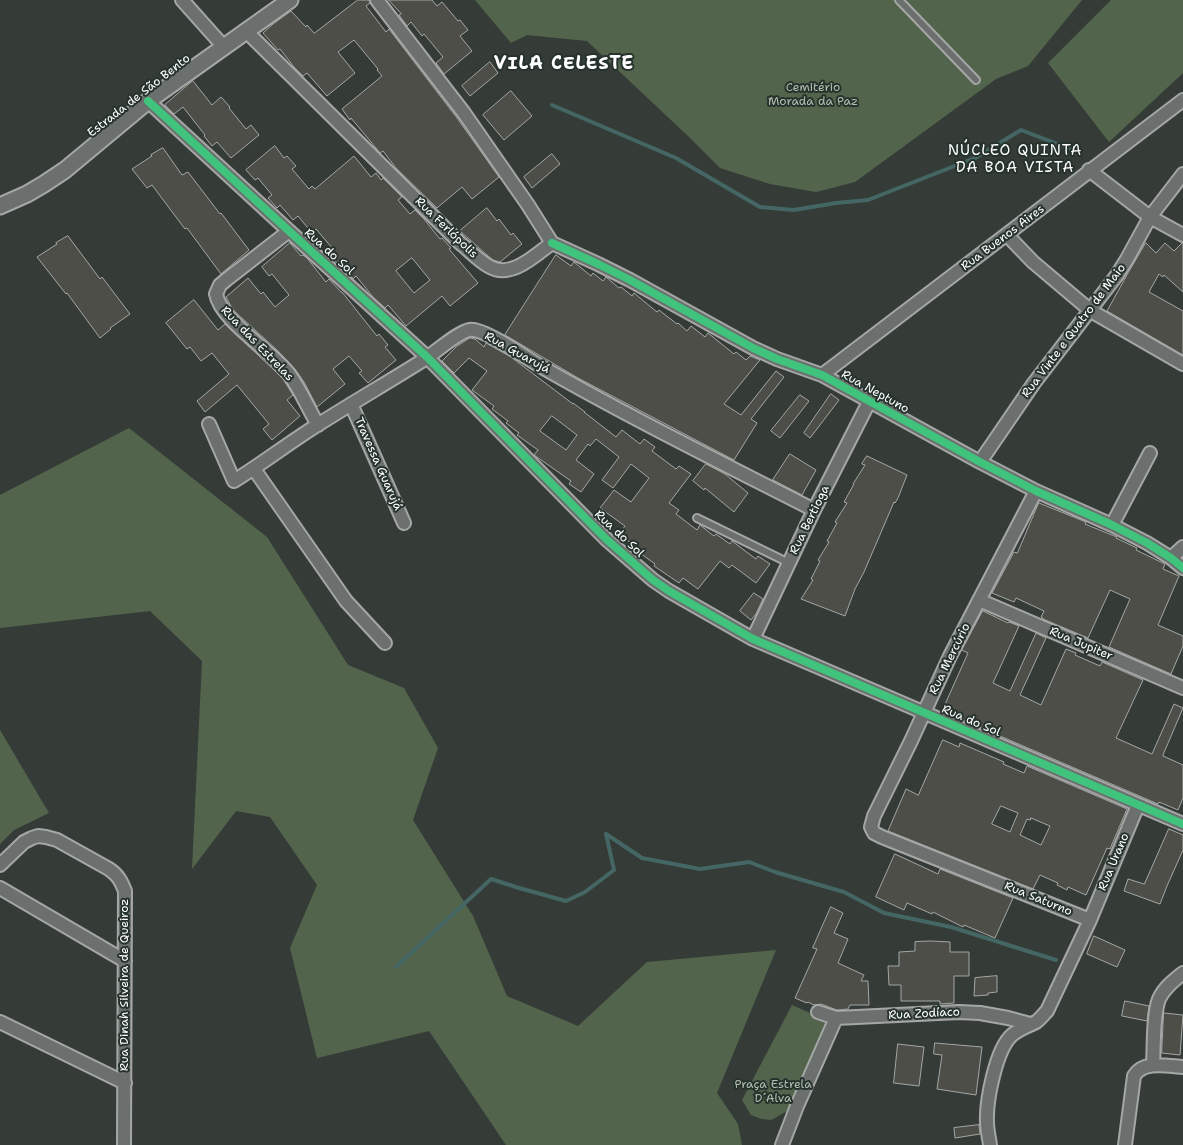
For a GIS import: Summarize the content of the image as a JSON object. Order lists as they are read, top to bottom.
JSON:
{
  "streets": {
    "street": [
      "Estrada de São Bento",
      "Rua Ferlópolis",
      "Rua Buenos Aires",
      "Rua do Sol",
      "Rua Vinte e Quatro de Maio",
      "Rua das Estrelas",
      "Rua Guarujá",
      "Rua Neptuno",
      "Travessa Guarujá",
      "Rua Bertioga",
      "Rua Jupiter",
      "Rua Mercúrio",
      "Rua Urano",
      "Rua Saturno",
      "Rua Dinah Silveira de Queiroz",
      "Rua Zodíaco"
    ]
  },
  "crossings": [
    ["Estrada de São Bento", "Rua Ferlópolis"],
    ["Estrada de São Bento", "Rua do Sol"],
    ["Rua Ferlópolis", "Rua Neptuno"],
    ["Rua Buenos Aires", "Rua Neptuno"],
    ["Rua do Sol", "Rua das Estrelas"],
    ["Rua do Sol", "Rua Guarujá"],
    ["Rua do Sol", "Rua Bertioga"],
    ["Rua do Sol", "Rua Mercúrio"],
    ["Rua do Sol", "Rua Urano"],
    ["Rua Vinte e Quatro de Maio", "Rua Neptuno"],
    ["Rua das Estrelas", "Rua Guarujá"],
    ["Rua Guarujá", "Travessa Guarujá"],
    ["Rua Guarujá", "Rua Bertioga"],
    ["Rua Neptuno", "Rua Bertioga"],
    ["Rua Neptuno", "Rua Mercúrio"],
    ["Rua Jupiter", "Rua Mercúrio"],
    ["Rua Mercúrio", "Rua Saturno"],
    ["Rua Urano", "Rua Saturno"]
  ],
  "districts": ["VILA CELESTE", "NÚCLEO QUINTA DA BOA VISTA"],
  "parks": ["Cemitério Morada da Paz", "Praça Estrela D´Alva"]
}
